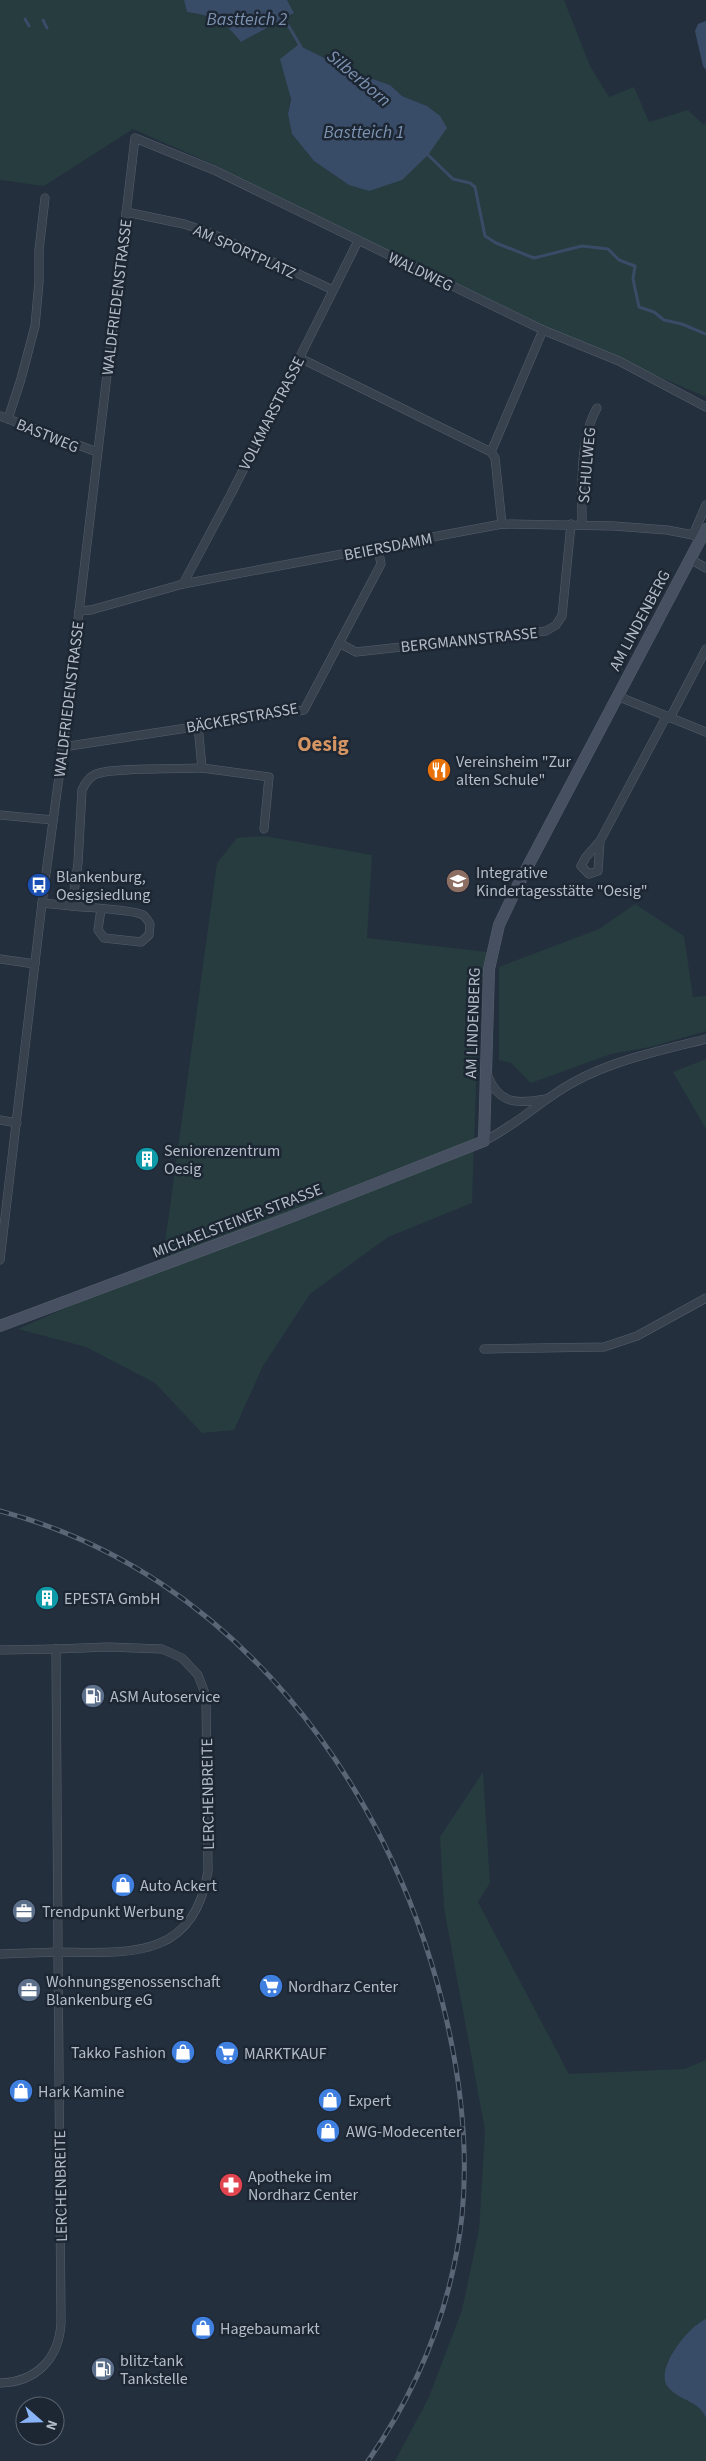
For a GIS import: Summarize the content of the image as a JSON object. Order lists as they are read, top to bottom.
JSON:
{
  "streets": {
    "street": [
      "AM SPORTPLATZ",
      "WALDWEG",
      "WALDFRIEDENSTRASSE",
      "VOLKMARSTRASSE",
      "BASTWEG",
      "SCHULWEG",
      "BEIERSDAMM",
      "AM LINDENBERG",
      "BERGMANNSTRASSE",
      "BÄCKERSTRASSE",
      "MICHAELSTEINER STRASSE",
      "LERCHENBREITE"
    ]
  },
  "crossings": [
    ["AM SPORTPLATZ", "WALDFRIEDENSTRASSE"],
    ["AM SPORTPLATZ", "VOLKMARSTRASSE"],
    ["WALDWEG", "WALDFRIEDENSTRASSE"],
    ["WALDWEG", "VOLKMARSTRASSE"],
    ["WALDFRIEDENSTRASSE", "BASTWEG"],
    ["WALDFRIEDENSTRASSE", "BEIERSDAMM"],
    ["WALDFRIEDENSTRASSE", "BÄCKERSTRASSE"],
    ["VOLKMARSTRASSE", "BEIERSDAMM"],
    ["SCHULWEG", "BEIERSDAMM"],
    ["BEIERSDAMM", "BERGMANNSTRASSE"],
    ["BEIERSDAMM", "BÄCKERSTRASSE"],
    ["AM LINDENBERG", "MICHAELSTEINER STRASSE"],
    ["BERGMANNSTRASSE", "BÄCKERSTRASSE"]
  ],
  "districts": ["Oesig"],
  "water": ["Bastteich 2", "Silberborn", "Bastteich 1"],
  "places": {
    "restaurant": ["Vereinsheim \"Zur alten Schule\""],
    "school or university": ["Integrative Kindertagesstätte \"Oesig\""],
    "bus stop": ["Blankenburg, Oesigsiedlung"],
    "building": ["Seniorenzentrum Oesig", "EPESTA GmbH"],
    "fuel station": ["ASM Autoservice", "blitz-tank Tankstelle"],
    "shop": [
      "Auto Ackert",
      "Takko Fashion",
      "Hark Kamine",
      "Expert",
      "AWG-Modecenter",
      "Hagebaumarkt"
    ],
    "office": ["Trendpunkt Werbung", "Wohnungsgenossenschaft Blankenburg eG"],
    "supermarket": ["Nordharz Center", "MARKTKAUF"],
    "pharmacy": ["Apotheke im Nordharz Center"]
  },
  "north": "right"
}
